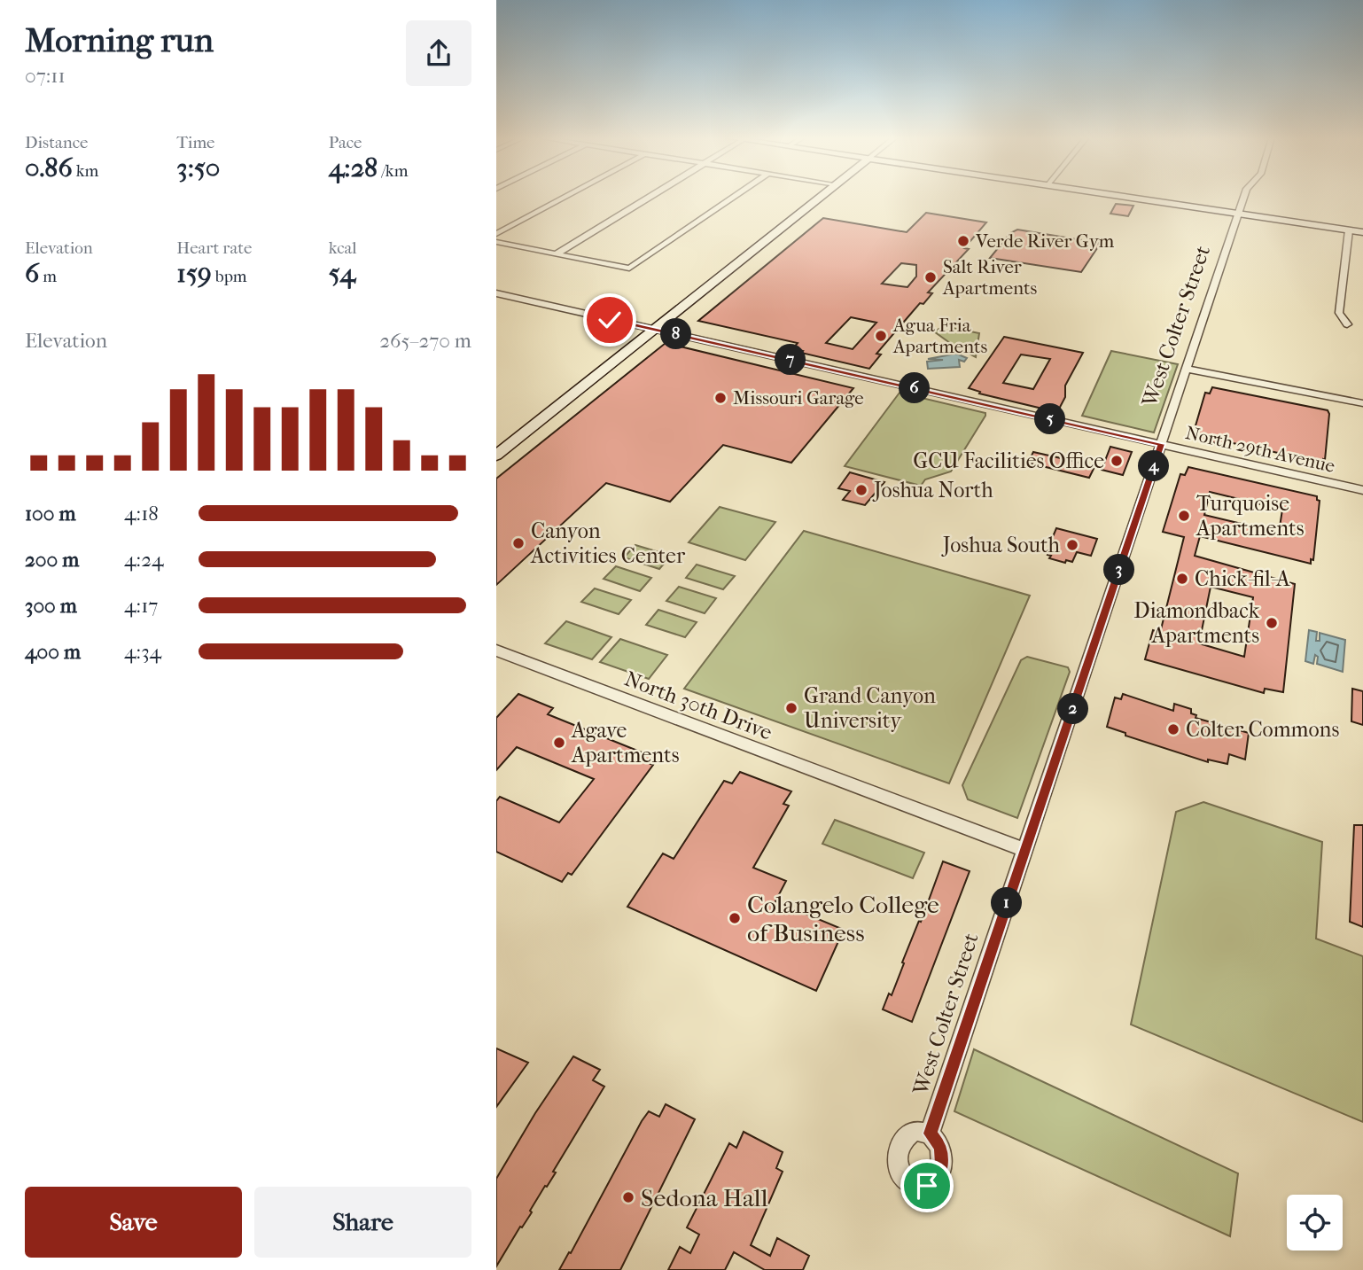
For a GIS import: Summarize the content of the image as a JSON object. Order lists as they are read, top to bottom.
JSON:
{
  "streets": {
    "street": ["West Colter Street", "North 29th Avenue", "North 30th Drive"]
  },
  "crossings": [
    ["West Colter Street", "North 29th Avenue"],
    ["West Colter Street", "North 30th Drive"]
  ],
  "places": [
    "Verde River Gym",
    "Salt River Apartments",
    "Agua Fria Apartments",
    "Missouri Garage",
    "GCU Facilities Office",
    "Joshua North",
    "Turquoise Apartments",
    "Canyon Activities Center",
    "Joshua South",
    "Chick-fil-A",
    "Diamondback Apartments",
    "Grand Canyon University",
    "Colter Commons",
    "Agave Apartments",
    "Colangelo College of Business",
    "Sedona Hall"
  ],
  "page": {
    "heading": ["Morning run", "07:11"],
    "stats": [
      ["Distance", "0.86 km"],
      ["Time", "3:50"],
      ["Pace", "4:28 /km"],
      ["Elevation", "6 m"],
      ["Heart rate", "159 bpm"],
      ["kcal", "54"]
    ],
    "chart": ["Elevation", "265–270 m"],
    "pins": [
      "8",
      "7",
      "6",
      "5",
      "4",
      "3",
      "2",
      "1"
    ],
    "list": [
      {
        "name": "100 m",
        "note": "4:18"
      },
      {
        "name": "200 m",
        "note": "4:24"
      },
      {
        "name": "300 m",
        "note": "4:17"
      },
      {
        "name": "400 m",
        "note": "4:34"
      }
    ],
    "buttons": ["Save", "Share"]
  }
}
